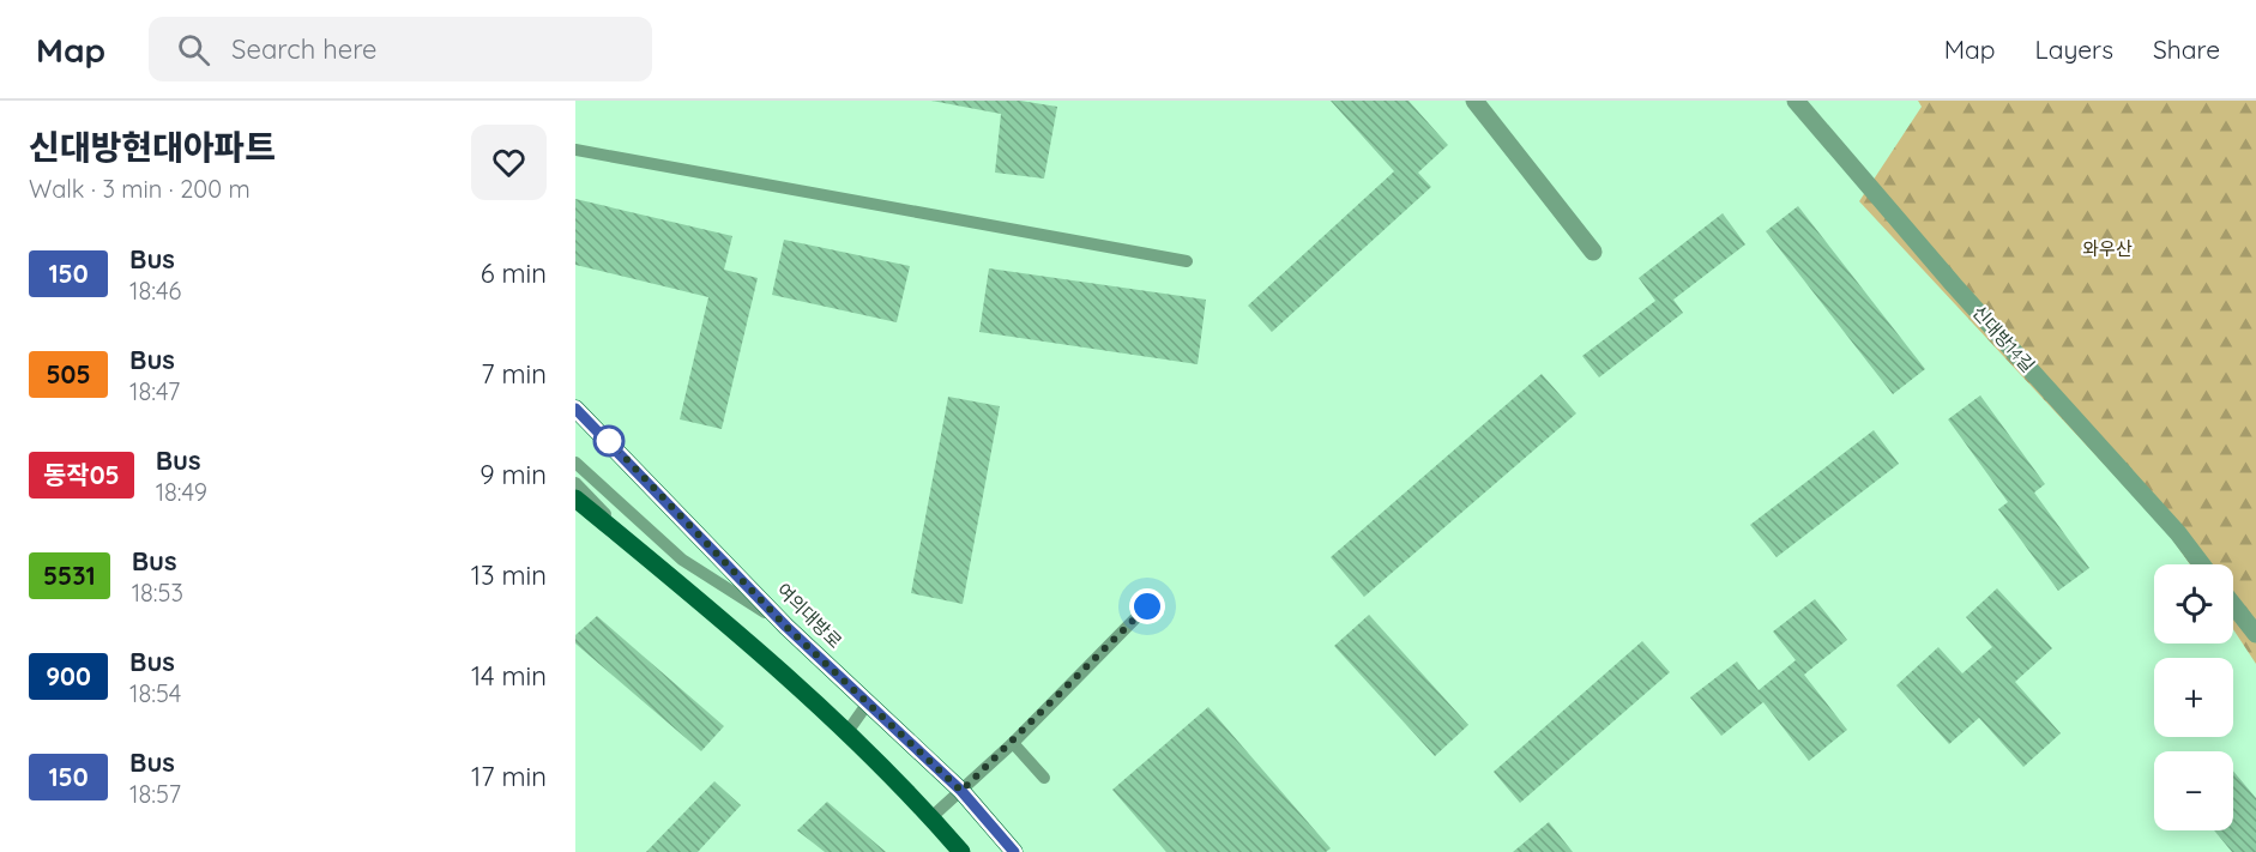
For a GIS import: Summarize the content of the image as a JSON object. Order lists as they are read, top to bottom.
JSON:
{
  "streets": {
    "main road": ["여의대방로"],
    "street": ["신대방14길"]
  },
  "parks": ["와우산"],
  "lines": ["bus line 150"],
  "page": {
    "header": "Map",
    "search": "Search here",
    "nav": ["Map", "Layers", "Share"],
    "heading": ["신대방현대아파트", "Walk · 3 min · 200 m"],
    "list": [
      {
        "mark": "150",
        "name": "Bus",
        "note": "18:46",
        "value": "6 min"
      },
      {
        "mark": "505",
        "name": "Bus",
        "note": "18:47",
        "value": "7 min"
      },
      {
        "mark": "동작05",
        "name": "Bus",
        "note": "18:49",
        "value": "9 min"
      },
      {
        "mark": "5531",
        "name": "Bus",
        "note": "18:53",
        "value": "13 min"
      },
      {
        "mark": "900",
        "name": "Bus",
        "note": "18:54",
        "value": "14 min"
      },
      {
        "mark": "150",
        "name": "Bus",
        "note": "18:57",
        "value": "17 min"
      }
    ],
    "map_buttons": ["+", "−"]
  }
}
